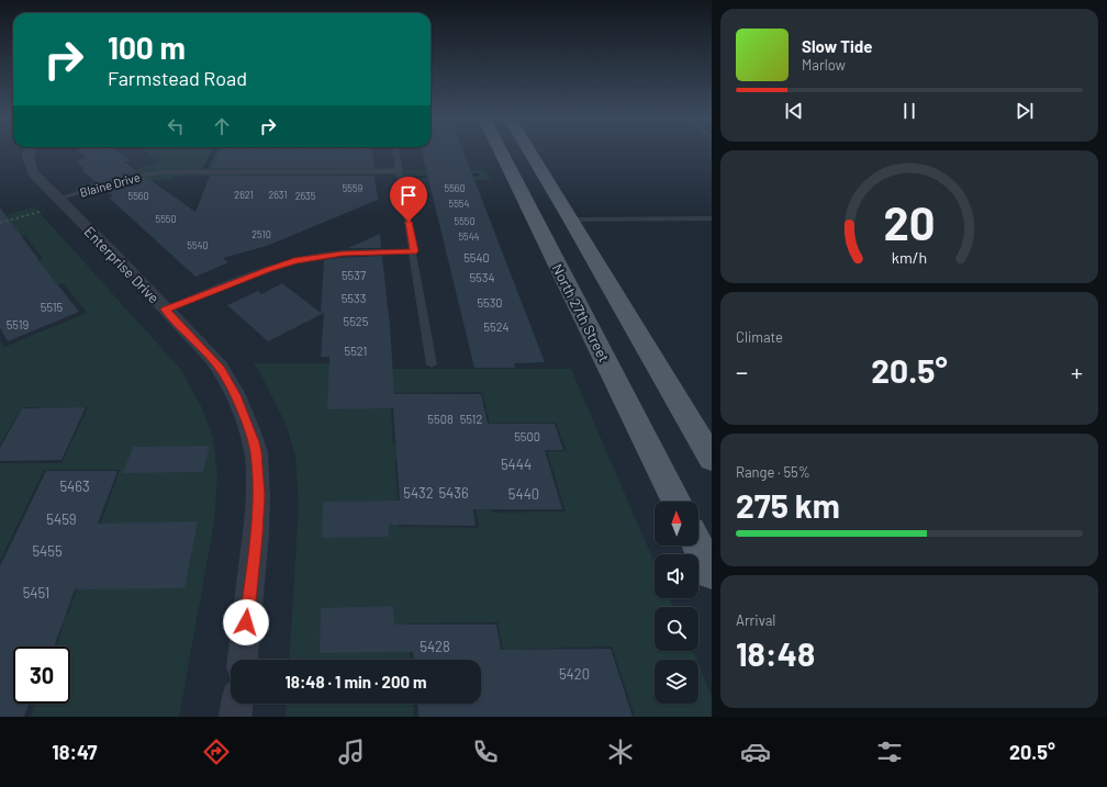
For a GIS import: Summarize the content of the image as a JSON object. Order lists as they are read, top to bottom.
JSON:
{
  "streets": {
    "main road": ["North 27th Street"],
    "street": ["Enterprise Drive"],
    "lane": ["Blaine Drive"]
  },
  "crossings": [
    ["Blaine Drive", "Enterprise Drive"]
  ],
  "house_numbers": [
    "5559",
    "5560",
    "2621",
    "2631",
    "5560",
    "2635",
    "5554",
    "5550",
    "5550",
    "2510",
    "5544",
    "5540",
    "5540",
    "5537",
    "5534",
    "5533",
    "5530",
    "5515",
    "5525",
    "5519",
    "5524",
    "5521",
    "5508",
    "5512",
    "5500",
    "5444",
    "5463",
    "5432",
    "5436",
    "5440",
    "5459",
    "5455",
    "5451",
    "5428",
    "5420"
  ],
  "north": "top",
  "page": {
    "turn": ["100 m", "Farmstead Road"],
    "song": ["Slow Tide", "Marlow"],
    "tile": [
      "Climate",
      ["Range · 55%", "275 km"],
      ["Arrival", "18:48"]
    ],
    "heat": ["−", "20.5°", "+"],
    "limit": "30",
    "trip": "18:48 · 1 min · 200 m",
    "tabs": ["18:47", "20.5°"],
    "gauge": ["20", "km/h"]
  }
}
